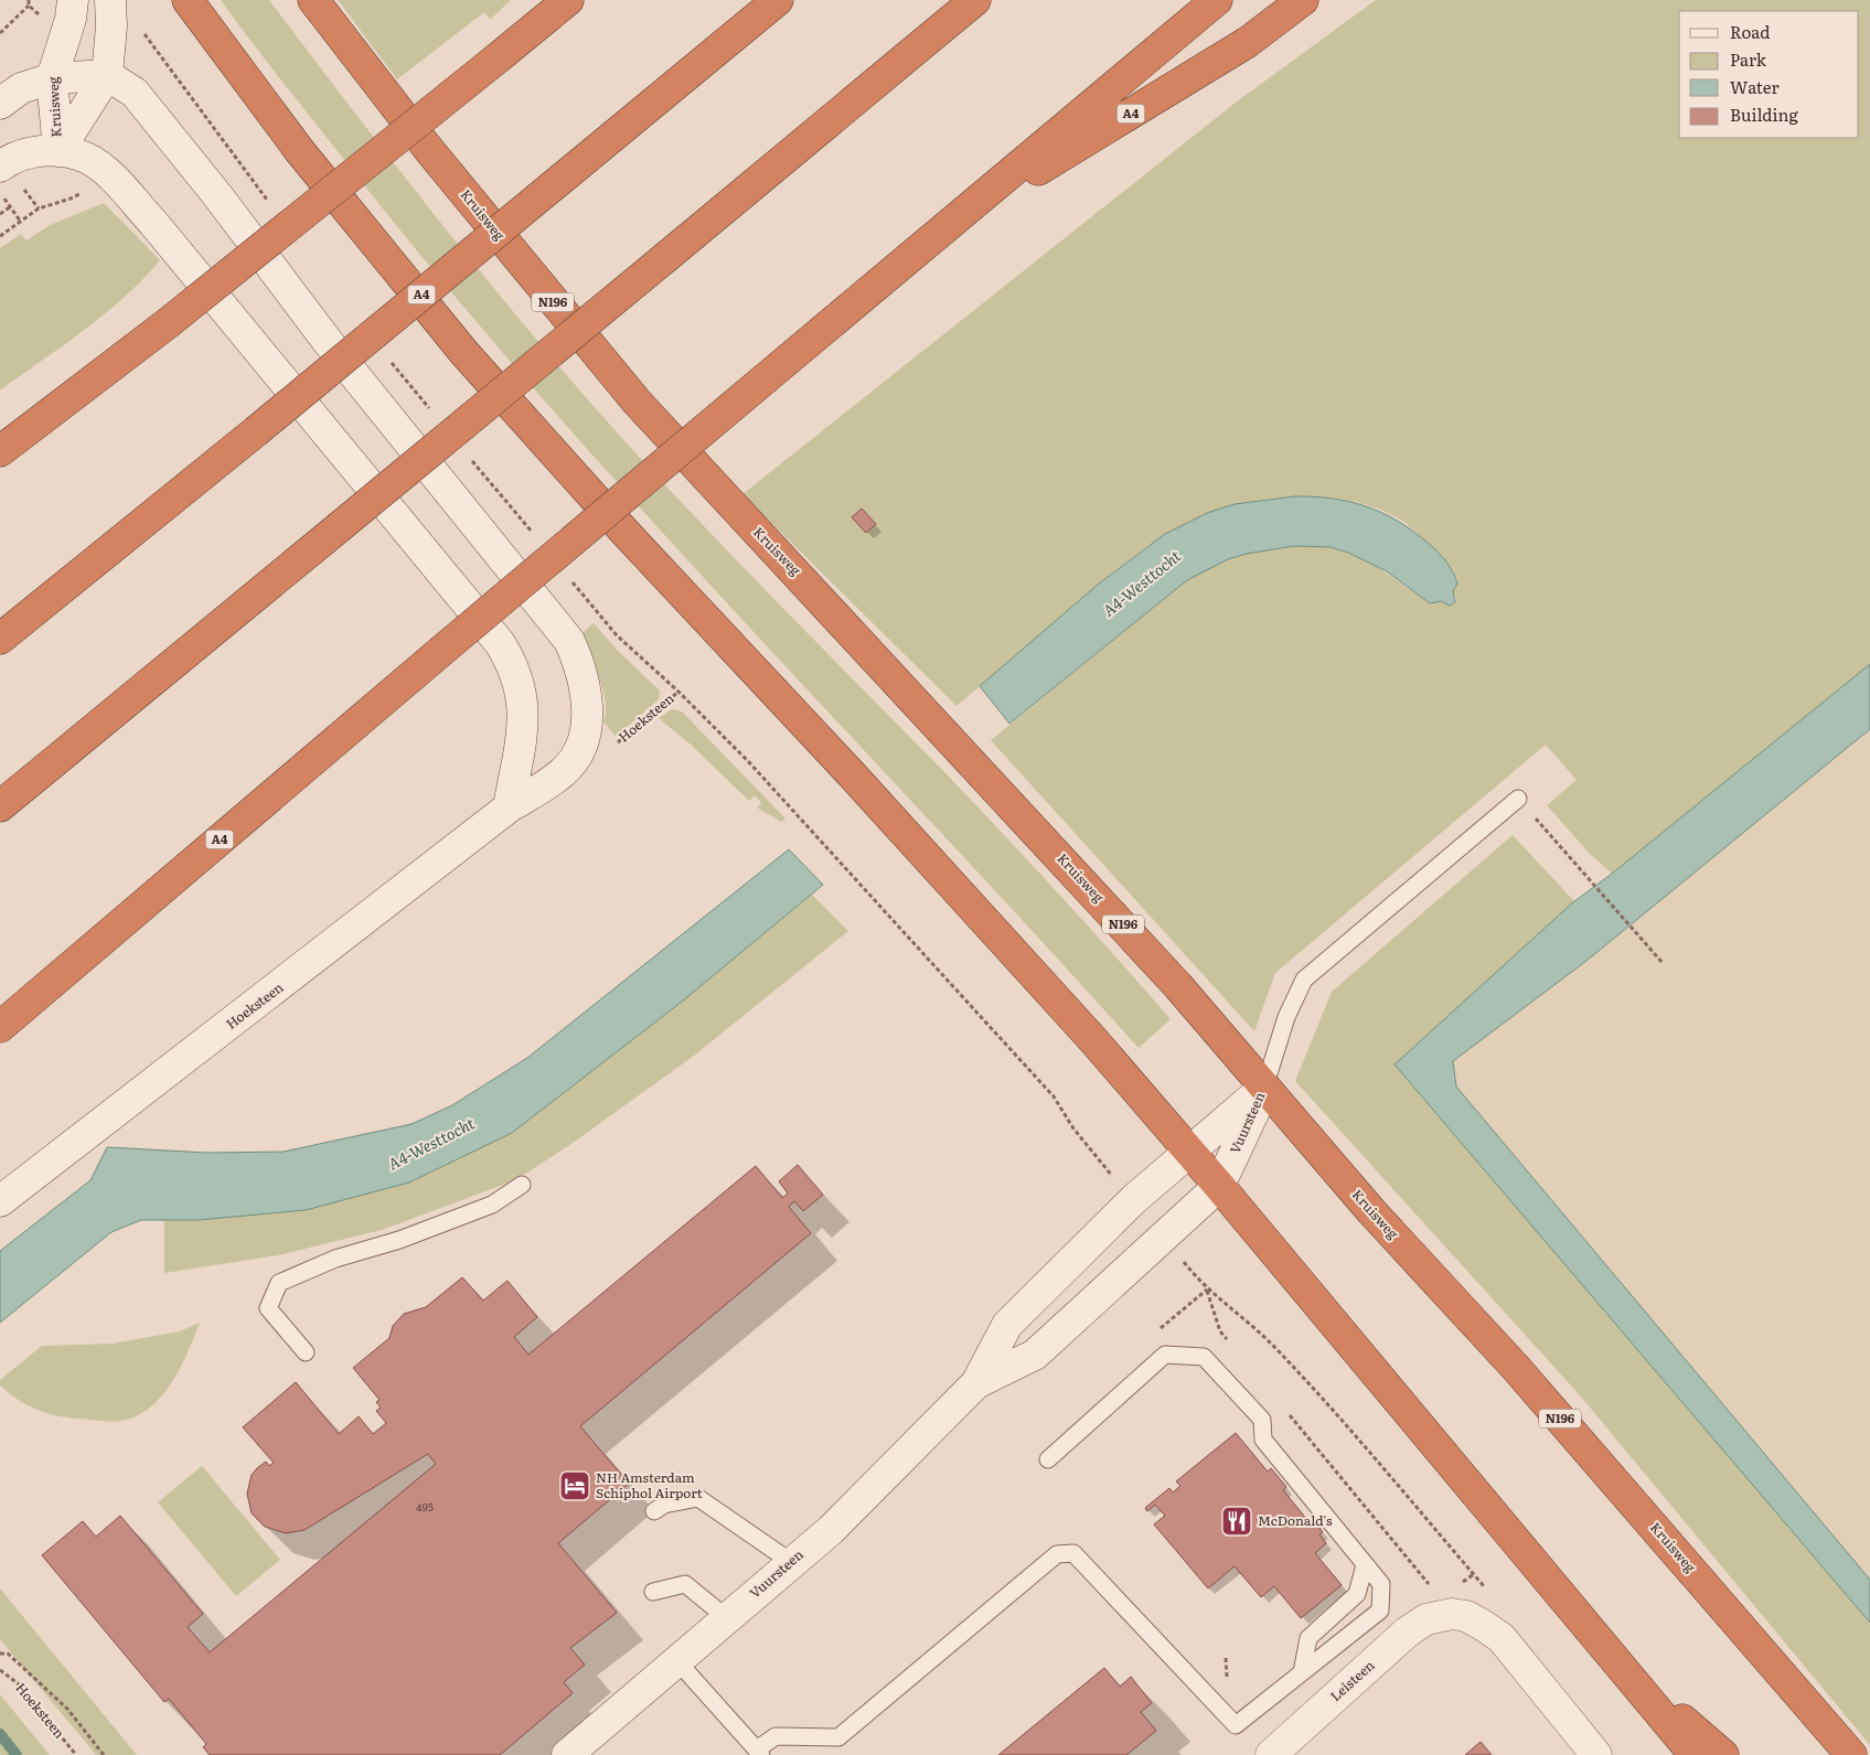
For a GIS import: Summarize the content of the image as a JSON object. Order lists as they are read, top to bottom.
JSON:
{
  "streets": {
    "highway": ["Kruisweg", "A4", "N196"],
    "street": ["Hoeksteen", "Vuursteen", "Leisteen"]
  },
  "crossings": [
    ["Kruisweg", "Hoeksteen"],
    ["Kruisweg", "Vuursteen"],
    ["Hoeksteen", "Vuursteen"]
  ],
  "water": ["A4-Westtocht"],
  "places": {
    "hotel": ["NH Amsterdam Schiphol Airport"],
    "restaurant": ["McDonald's"]
  },
  "house_numbers": ["495"],
  "legend": [
    "Road",
    "Park",
    "Water",
    "Building"
  ]
}
